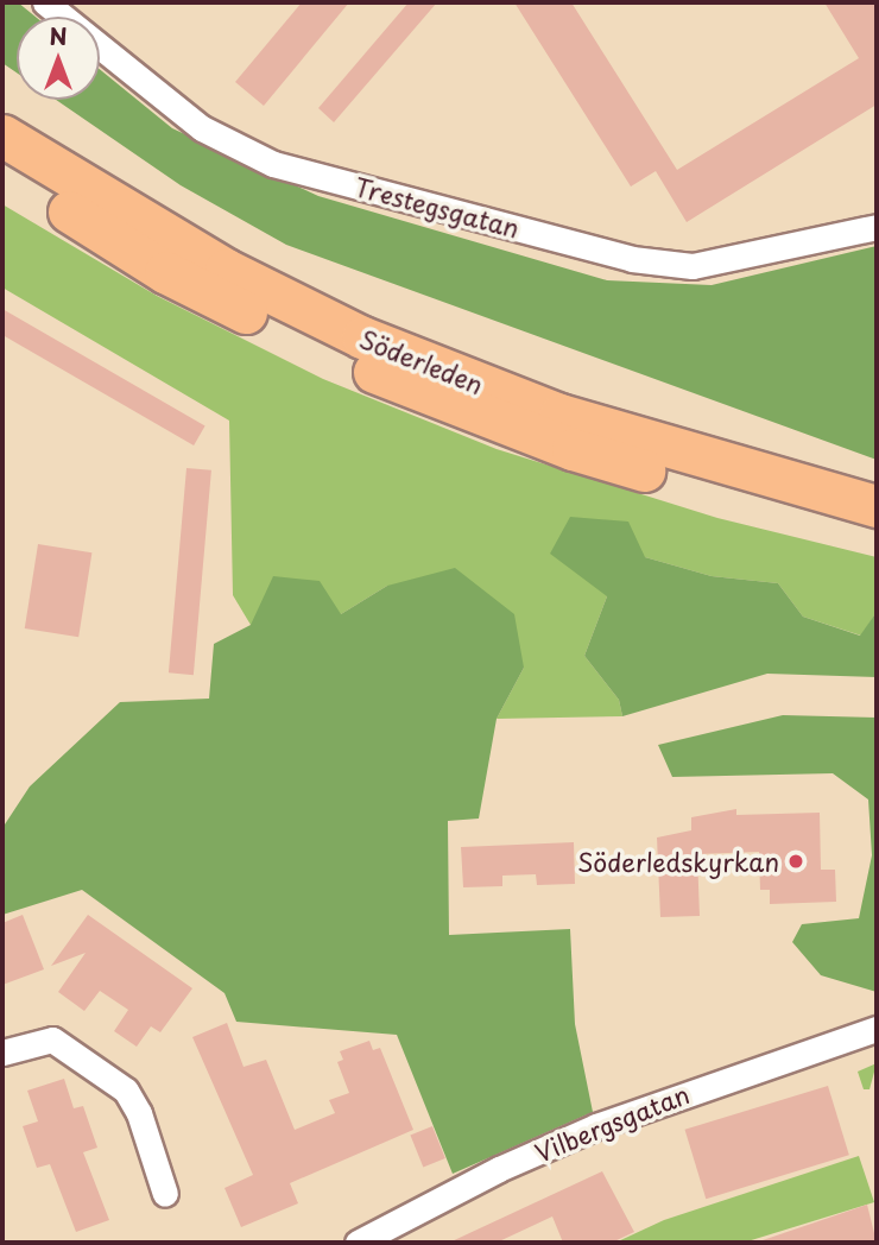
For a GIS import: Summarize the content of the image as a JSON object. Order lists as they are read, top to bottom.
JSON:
{
  "streets": {
    "highway": ["Söderleden"],
    "street": ["Trestegsgatan", "Vilbergsgatan"]
  },
  "places": ["Söderledskyrkan"],
  "north": "top"
}
